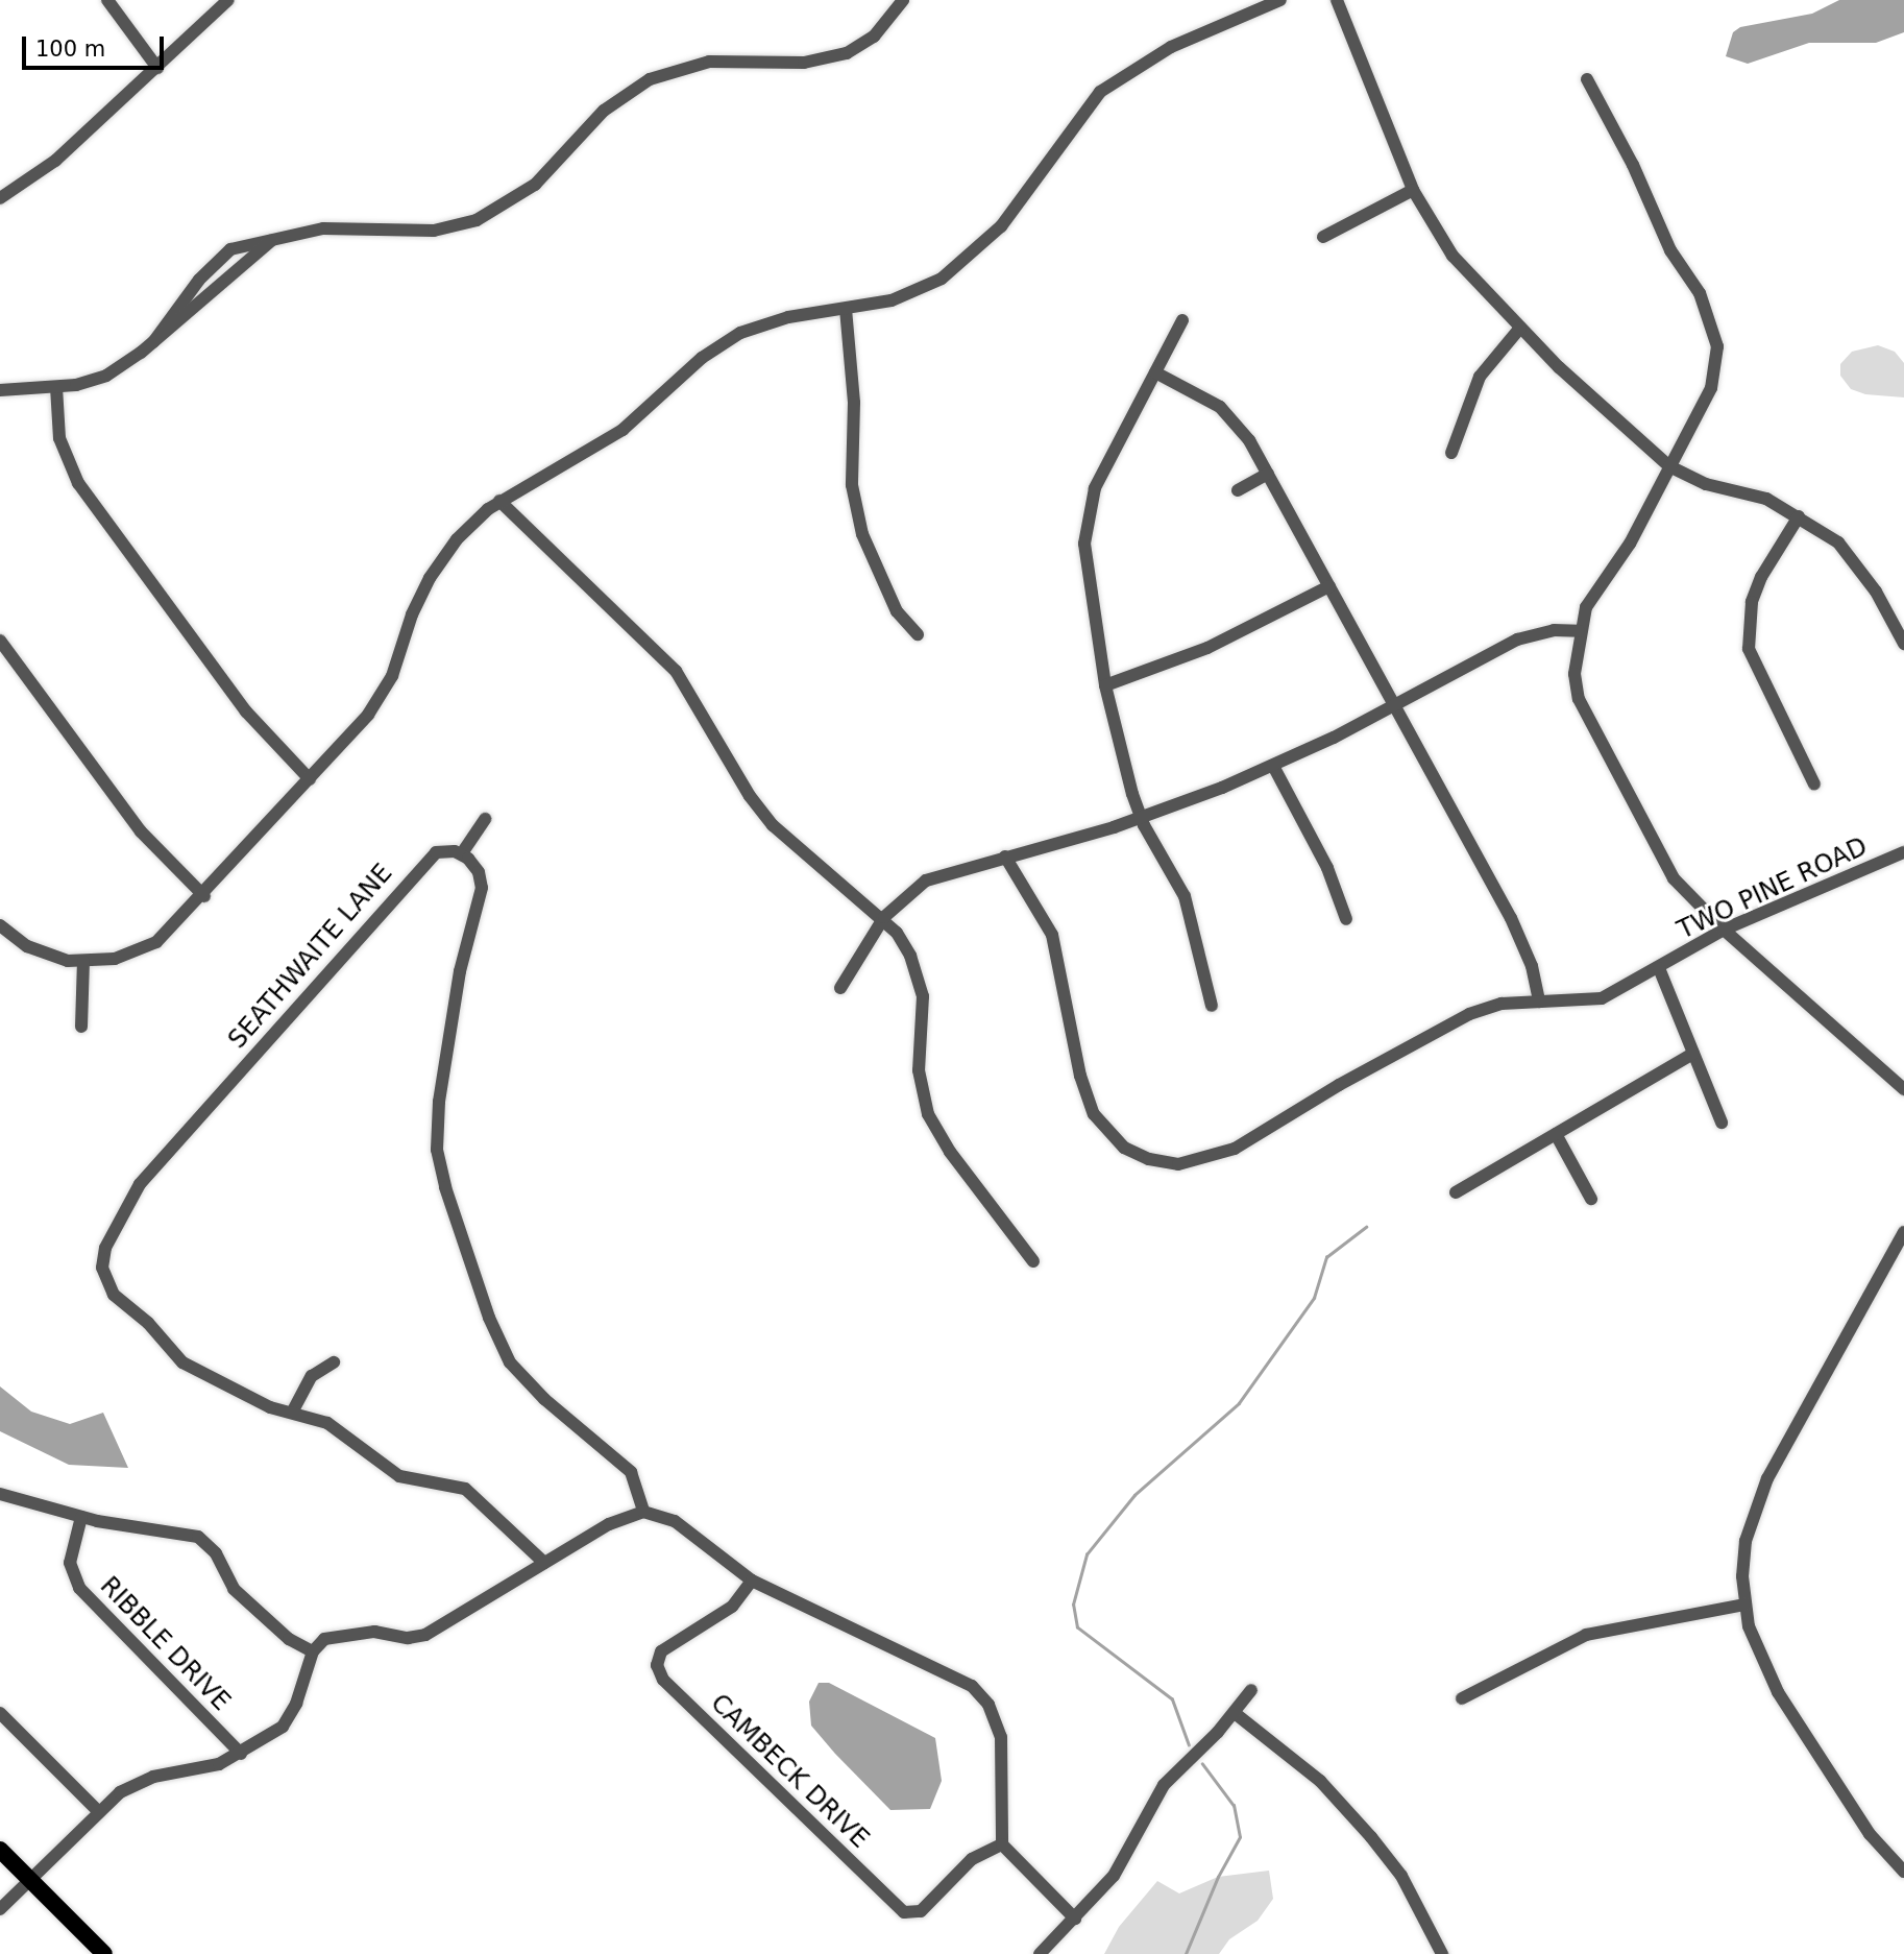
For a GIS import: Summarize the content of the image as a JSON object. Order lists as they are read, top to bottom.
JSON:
{
  "streets": {
    "street": [
      "TWO PINE ROAD",
      "SEATHWAITE LANE",
      "RIBBLE DRIVE",
      "CAMBECK DRIVE"
    ]
  },
  "scale_bar": "100 m"
}
